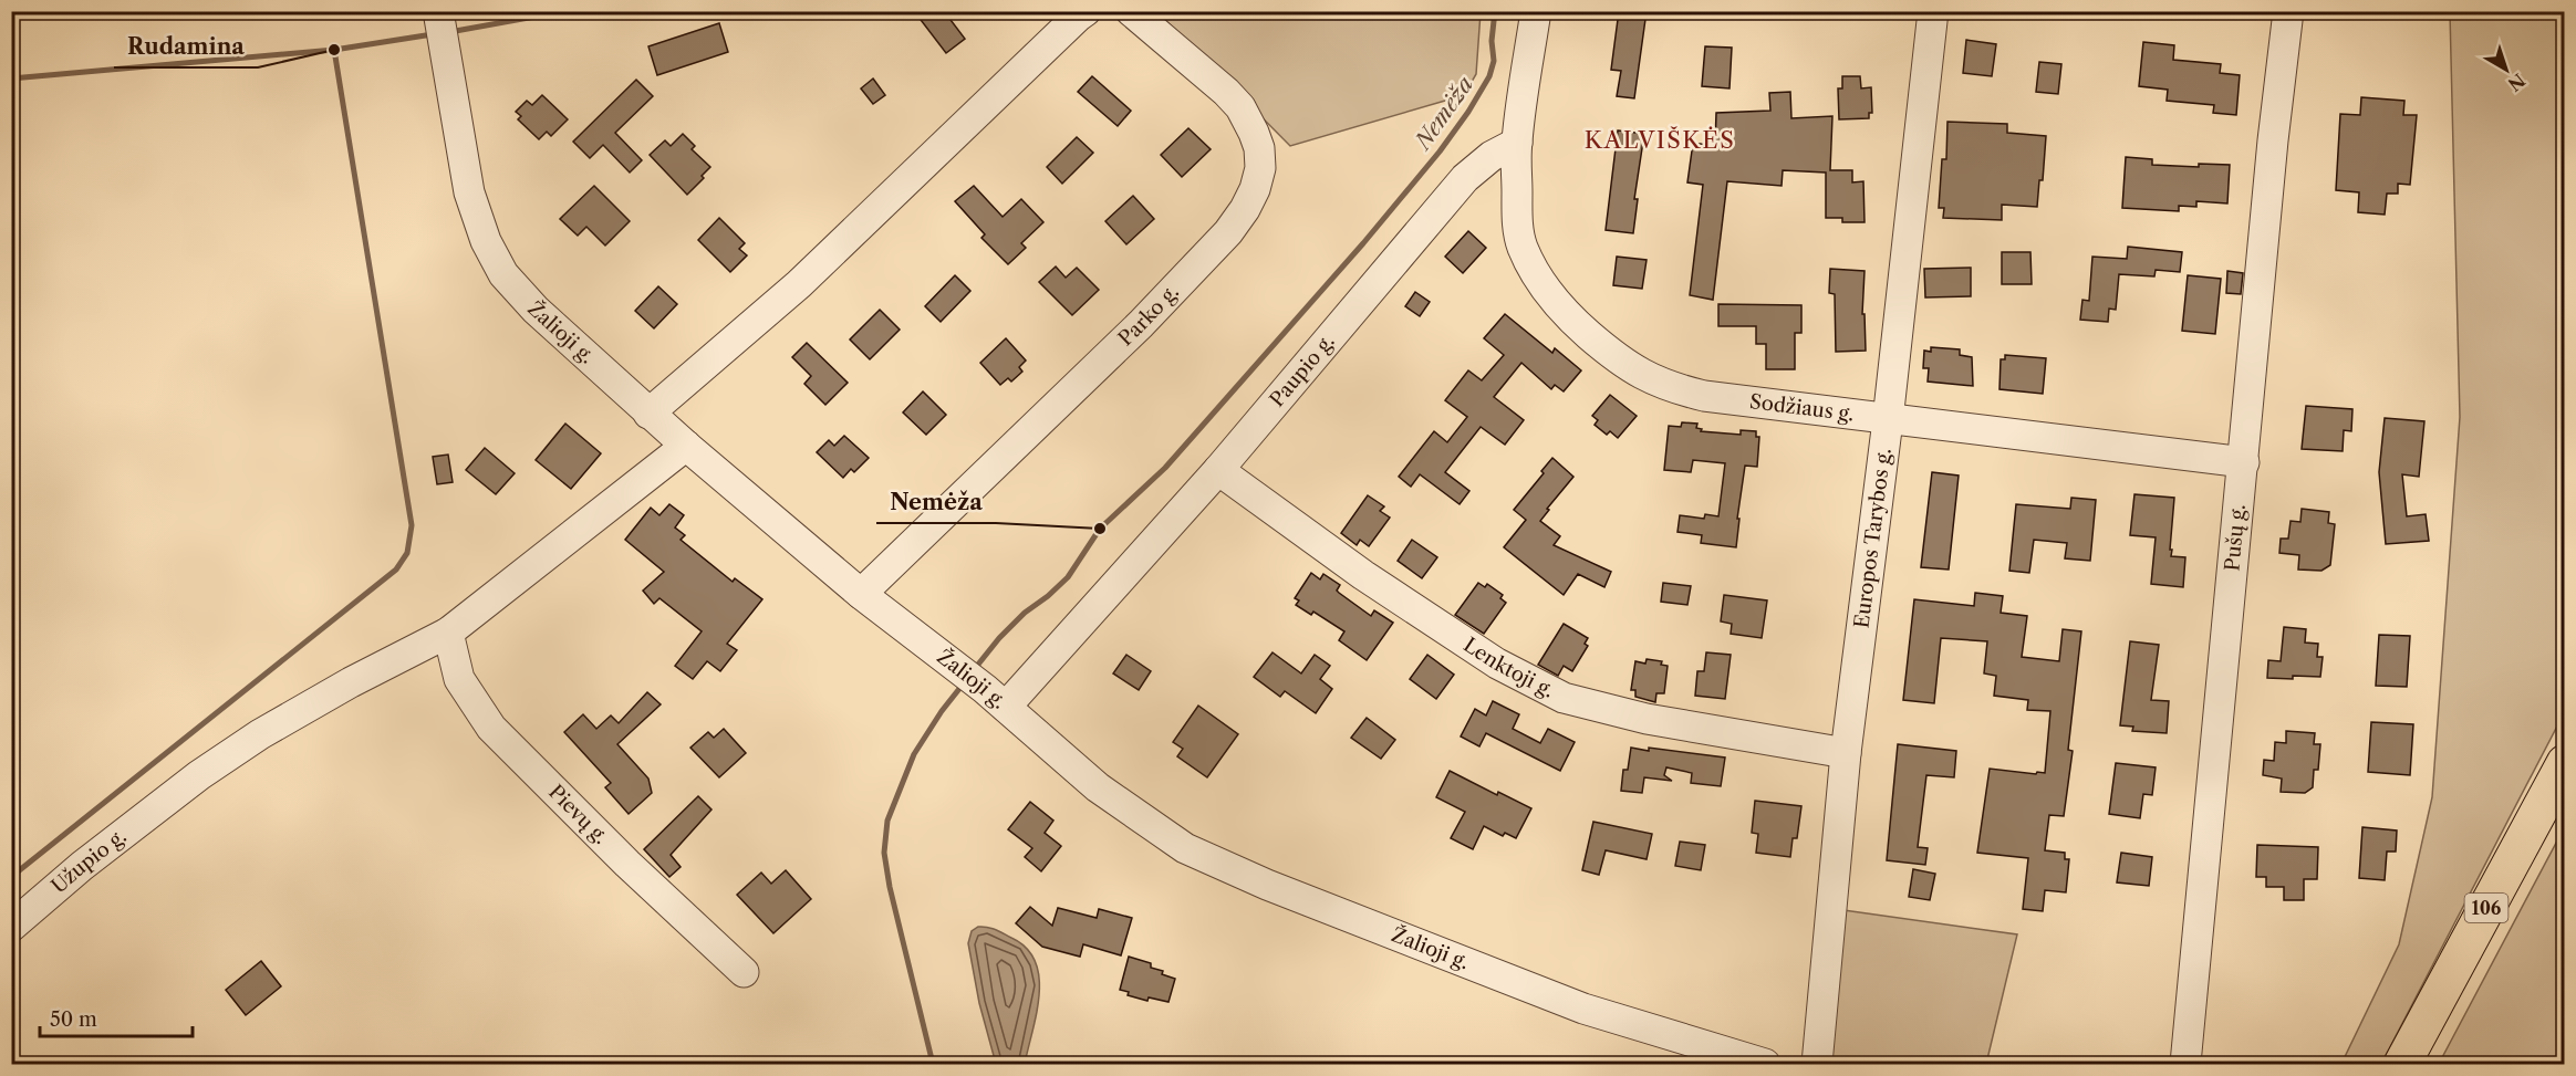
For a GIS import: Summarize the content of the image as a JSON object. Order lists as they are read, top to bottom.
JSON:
{
  "streets": {
    "main road": ["106"],
    "street": [
      "Parko g.",
      "Žalioji g.",
      "Paupio g.",
      "Sodžiaus g.",
      "Europos Tarybos g.",
      "Pušų g.",
      "Lenktoji g.",
      "Pievų g.",
      "Užupio g."
    ]
  },
  "crossings": [
    ["Parko g.", "Žalioji g."],
    ["Žalioji g.", "Paupio g."],
    ["Žalioji g.", "Užupio g."],
    ["Paupio g.", "Sodžiaus g."],
    ["Paupio g.", "Lenktoji g."],
    ["Sodžiaus g.", "Europos Tarybos g."],
    ["Sodžiaus g.", "Pušų g."],
    ["Europos Tarybos g.", "Lenktoji g."],
    ["Pievų g.", "Užupio g."]
  ],
  "districts": ["KALVIŠKĖS"],
  "water": ["Nemėža"],
  "places": ["Rudamina", "Nemėža"],
  "scale_bar": "50 m",
  "north": "bottom right"
}
